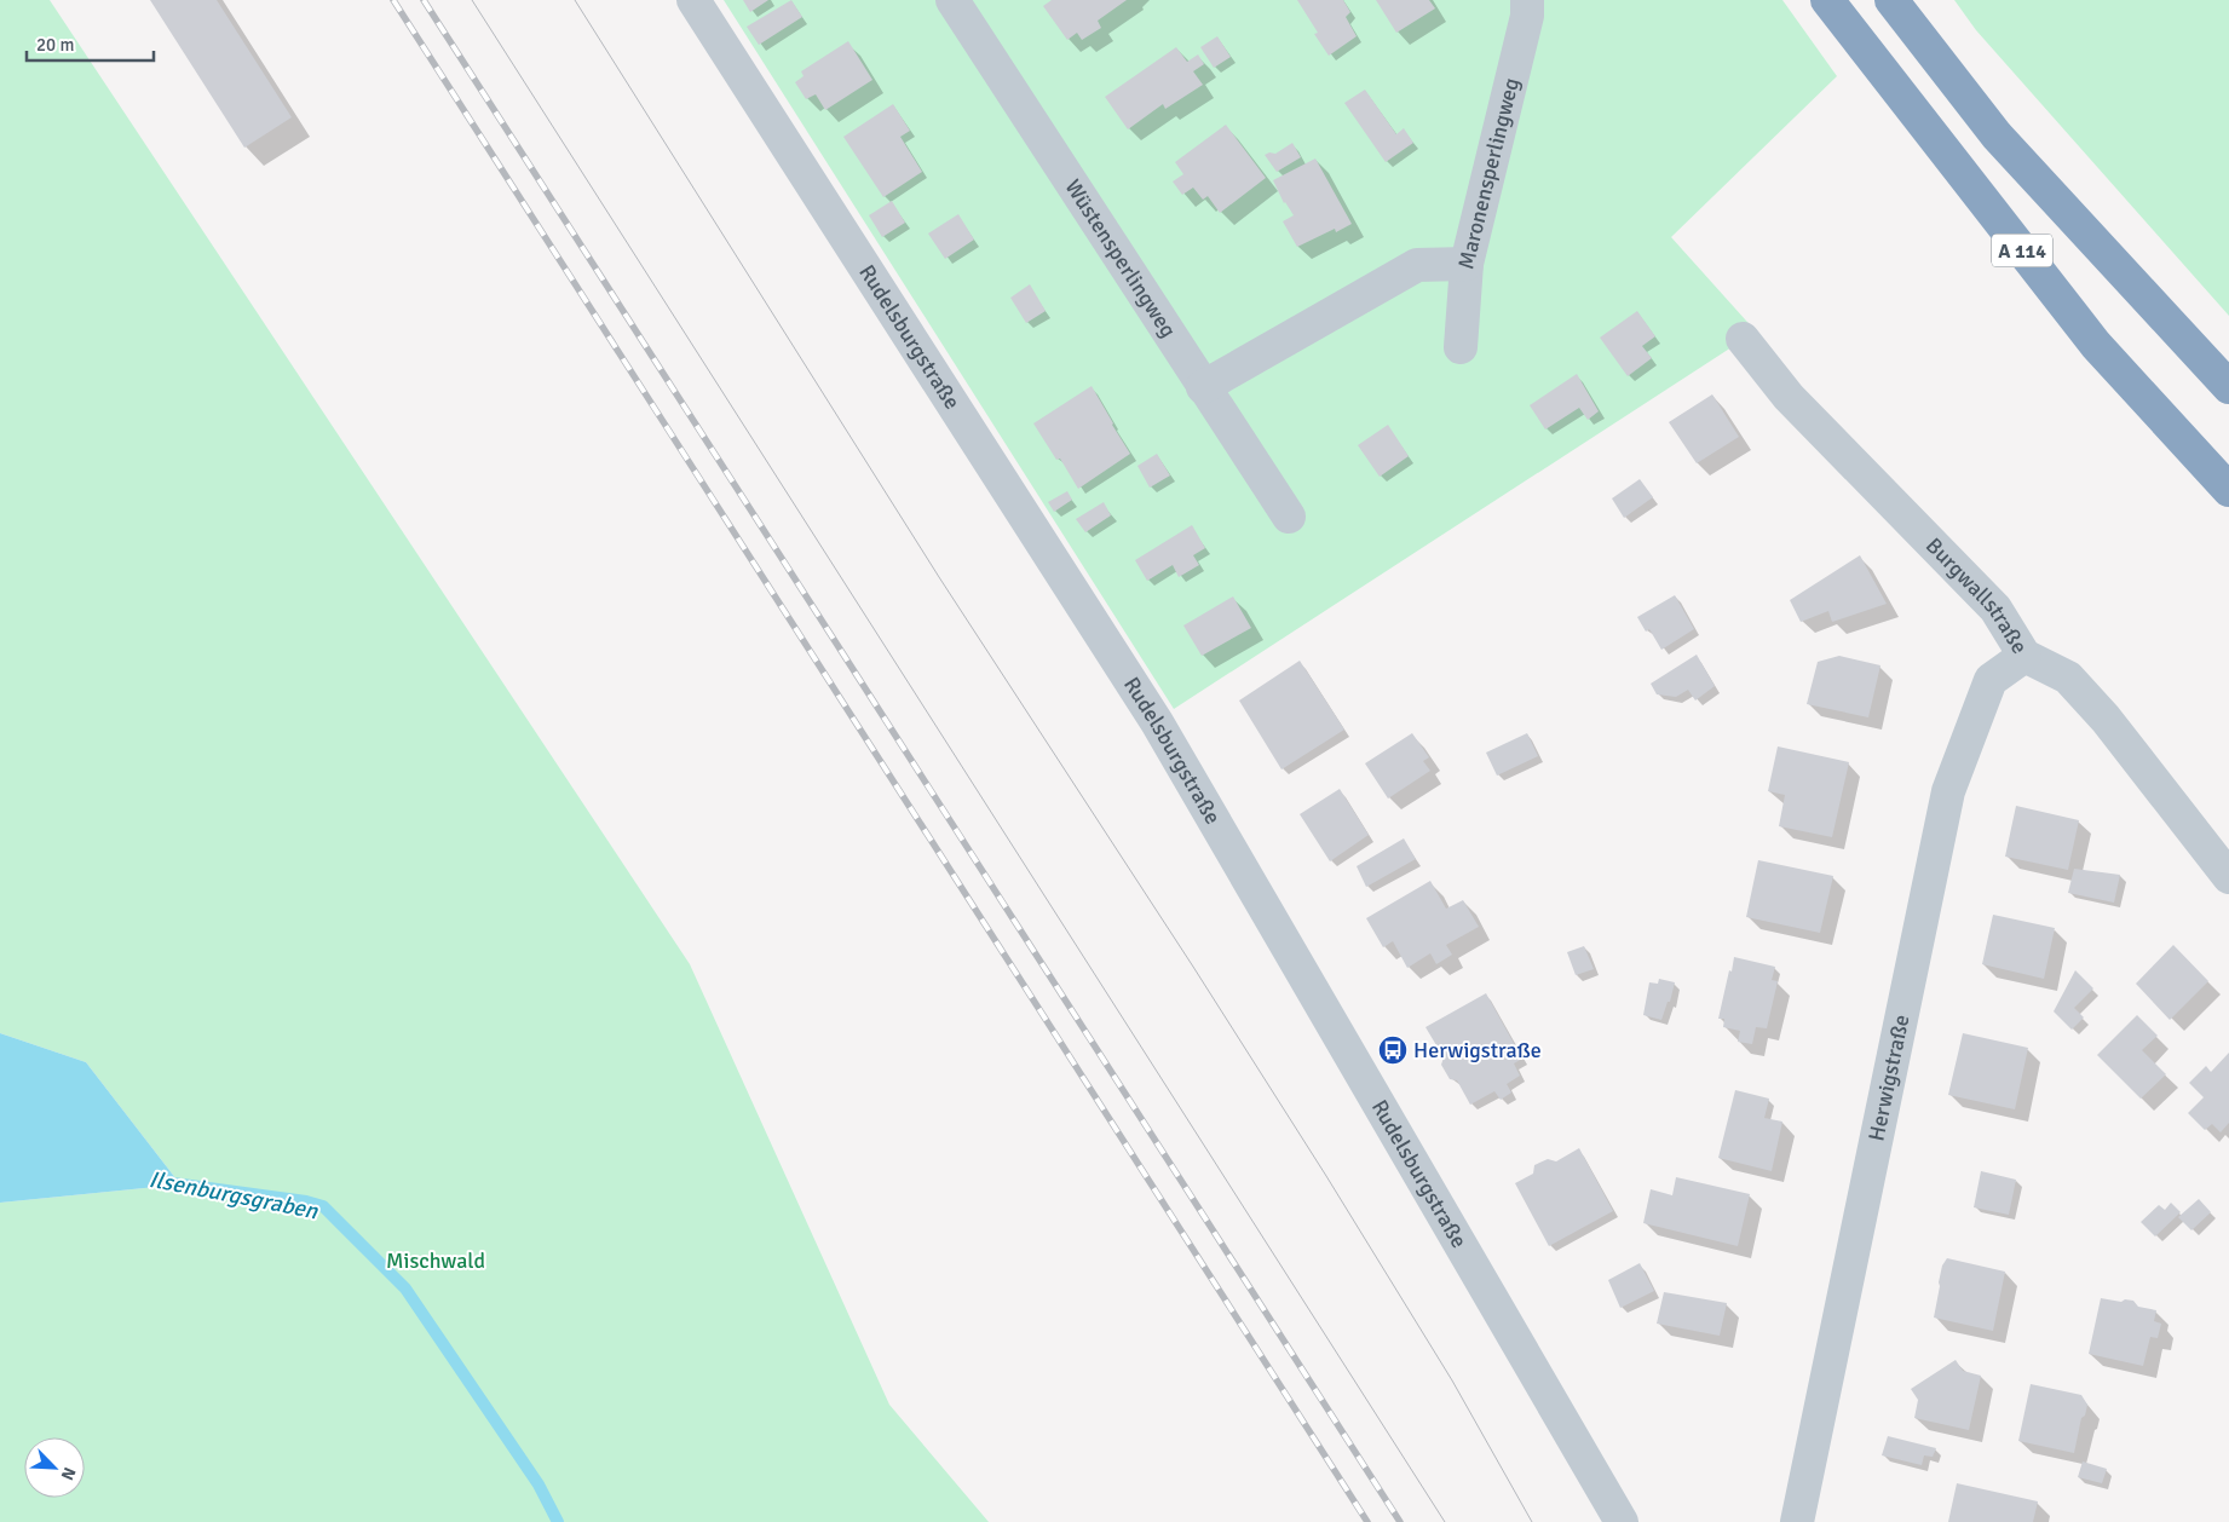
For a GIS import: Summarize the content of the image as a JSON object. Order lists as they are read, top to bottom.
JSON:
{
  "streets": {
    "highway": ["A 114"],
    "street": [
      "Maronensperlingweg",
      "Wüstensperlingweg",
      "Rudelsburgstraße",
      "Burgwallstraße",
      "Herwigstraße"
    ]
  },
  "crossings": [
    ["Burgwallstraße", "Herwigstraße"]
  ],
  "water": ["Ilsenburgsgraben"],
  "parks": ["Mischwald"],
  "places": {
    "bus stop": ["Herwigstraße"]
  },
  "scale_bar": "20 m",
  "north": "bottom right"
}
